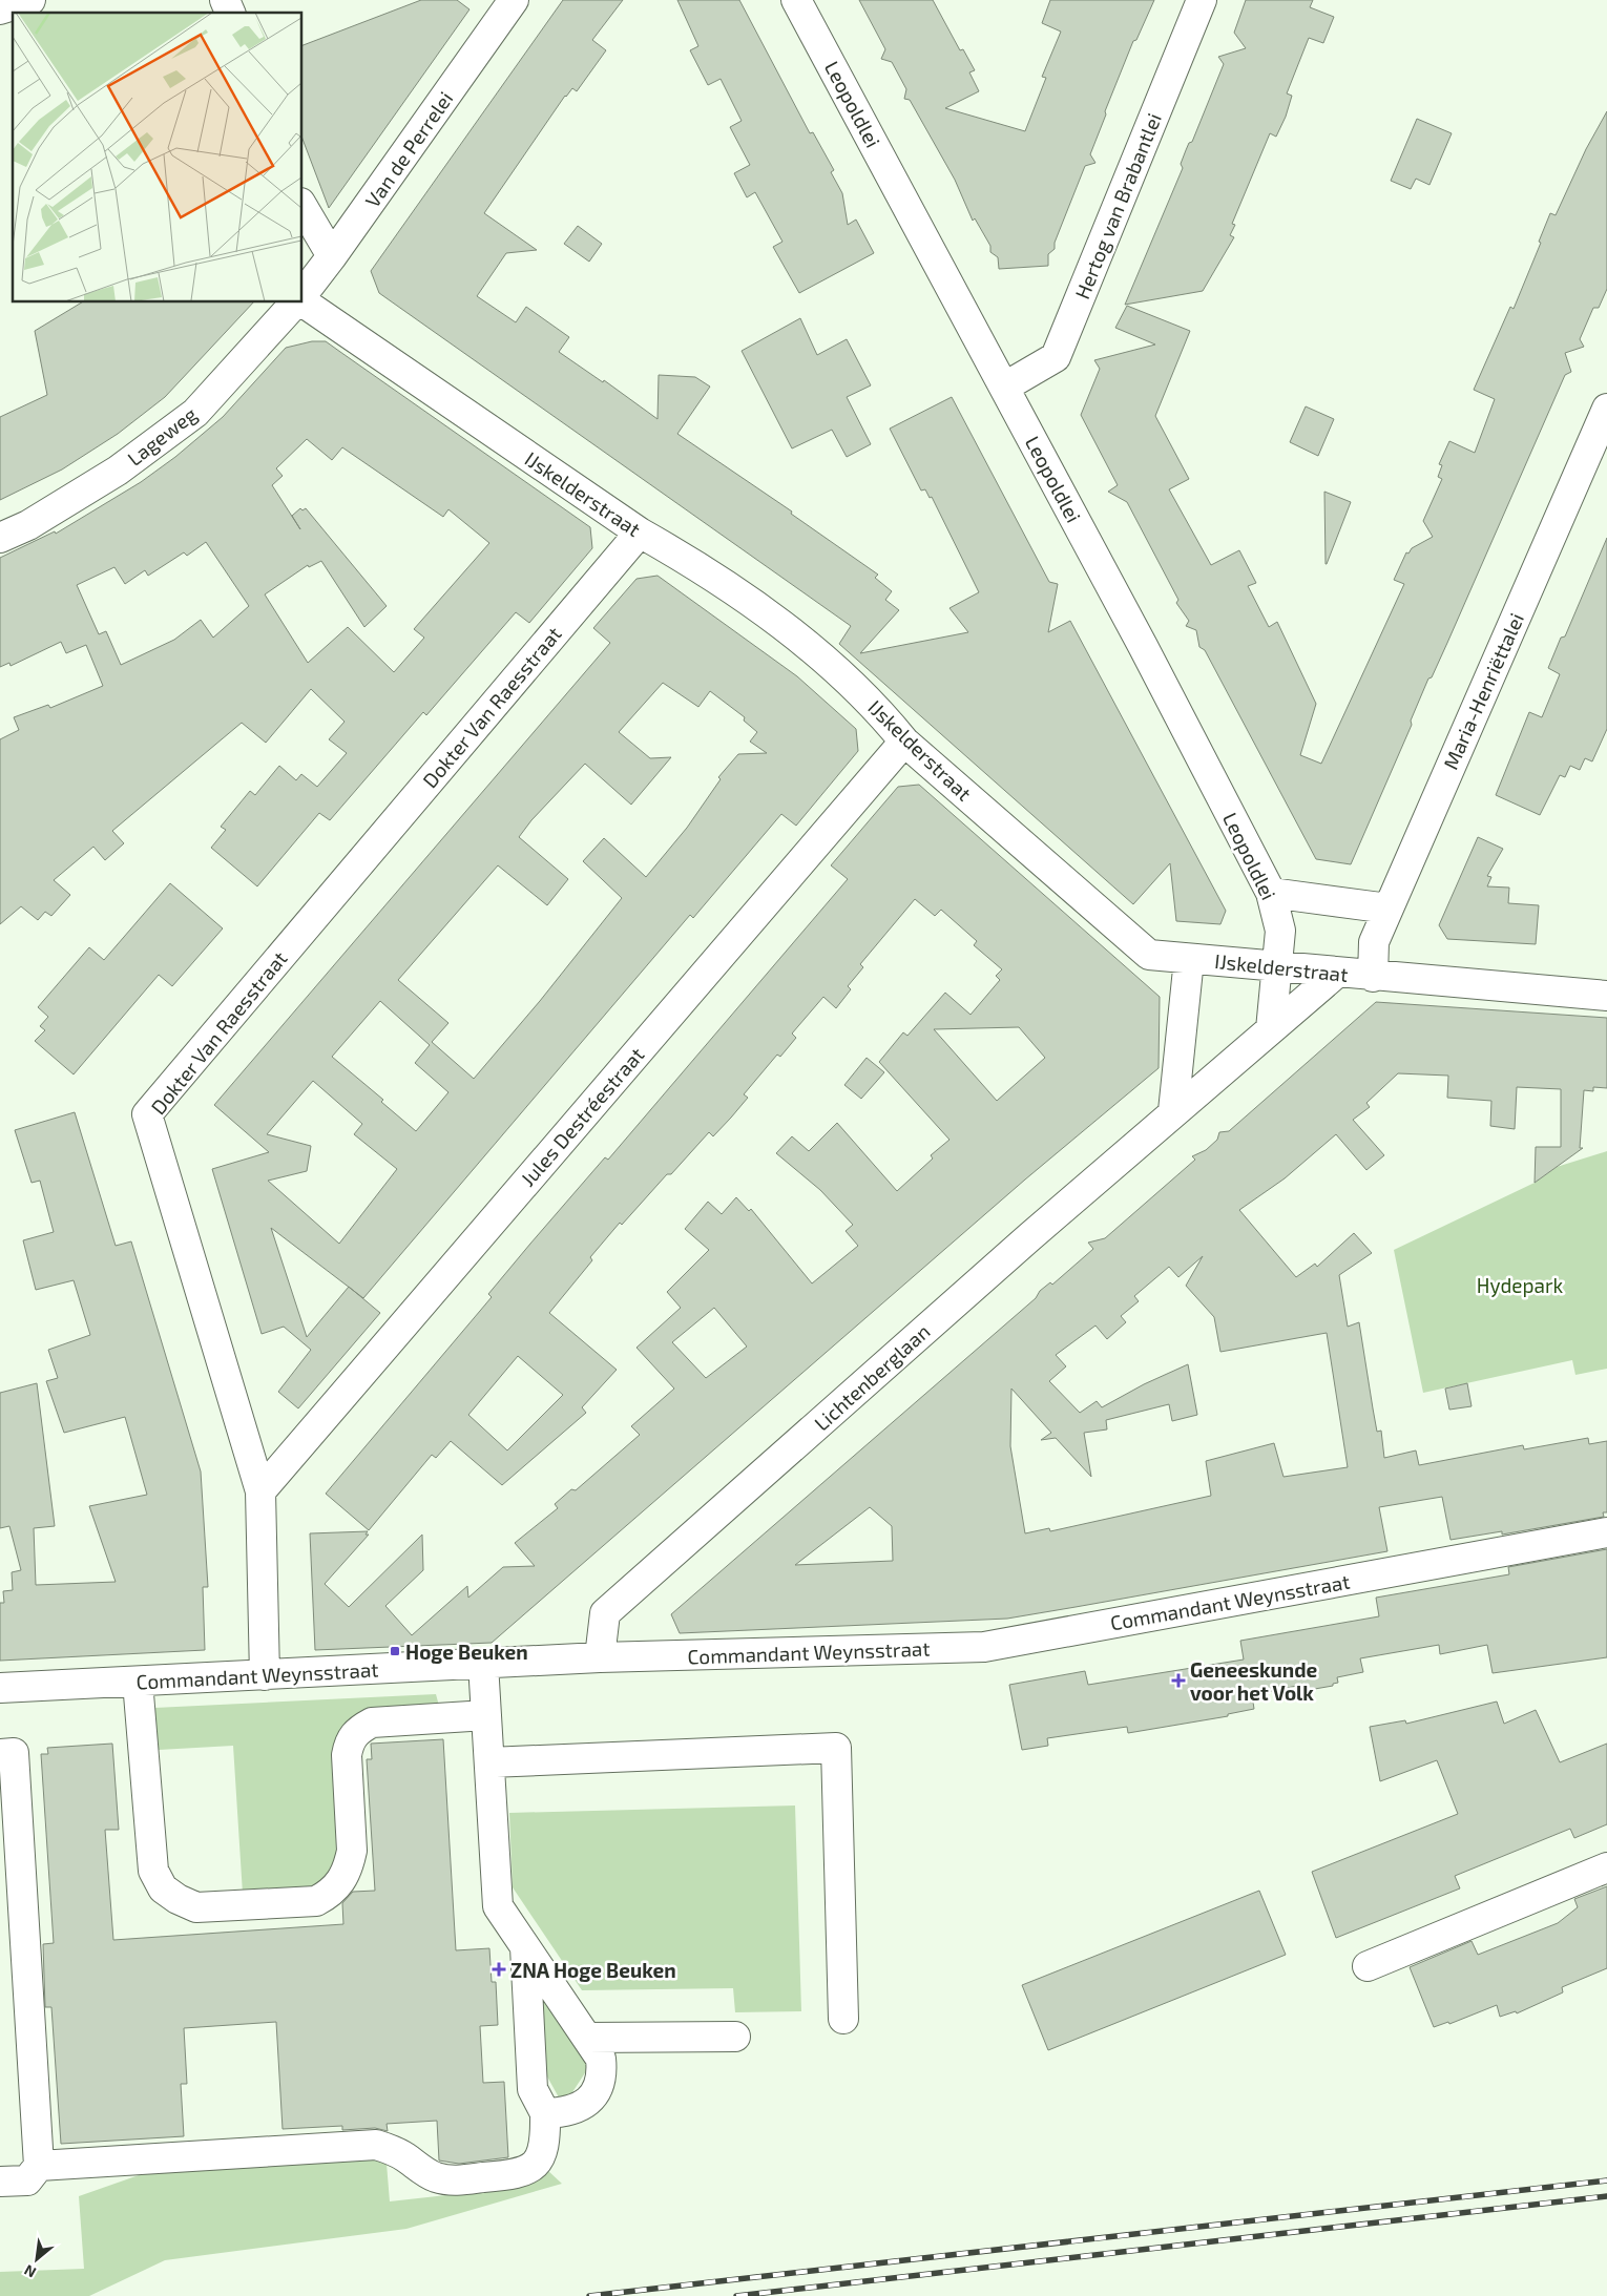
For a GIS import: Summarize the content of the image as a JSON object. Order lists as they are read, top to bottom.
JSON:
{
  "streets": {
    "street": [
      "Leopoldlei",
      "Van de Perrelei",
      "Hertog van Brabantlei",
      "Lageweg",
      "IJskelderstraat",
      "Maria-Henriëttalei",
      "Dokter Van Raesstraat",
      "Jules Destréestraat",
      "Lichtenberglaan",
      "Commandant Weynsstraat"
    ]
  },
  "crossings": [
    ["Leopoldlei", "Hertog van Brabantlei"],
    ["Leopoldlei", "IJskelderstraat"],
    ["IJskelderstraat", "Maria-Henriëttalei"],
    ["IJskelderstraat", "Dokter Van Raesstraat"],
    ["IJskelderstraat", "Jules Destréestraat"],
    ["IJskelderstraat", "Lichtenberglaan"],
    ["Dokter Van Raesstraat", "Jules Destréestraat"],
    ["Dokter Van Raesstraat", "Commandant Weynsstraat"],
    ["Lichtenberglaan", "Commandant Weynsstraat"]
  ],
  "parks": ["Hydepark"],
  "places": {
    "transit": ["Hoge Beuken"],
    "health": ["Geneeskunde voor het Volk", "ZNA Hoge Beuken"]
  },
  "north": "bottom left"
}
